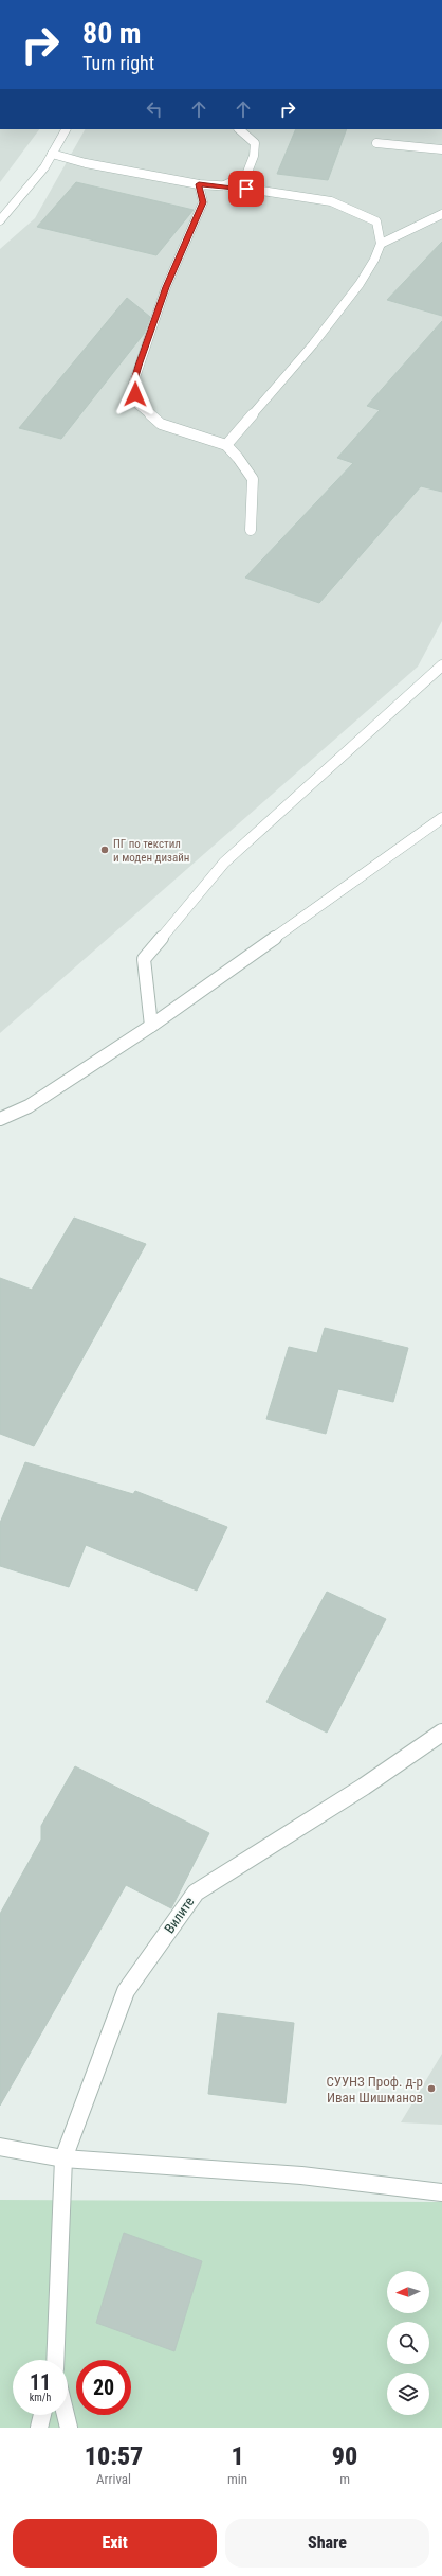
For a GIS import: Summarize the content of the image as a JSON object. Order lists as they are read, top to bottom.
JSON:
{
  "streets": {
    "street": ["Вилите"]
  },
  "places": ["ПГ по текстил и моден дизайн", "СУУНЗ Проф. д-р Иван Шишманов"],
  "north": "left",
  "page": {
    "turn": ["80 m", "Turn right"],
    "speed": "11 km/h",
    "limit": "20",
    "eta": [
      "10:57",
      "Arrival",
      "1",
      "min",
      "90",
      "m"
    ],
    "buttons": ["Exit", "Share"]
  }
}
